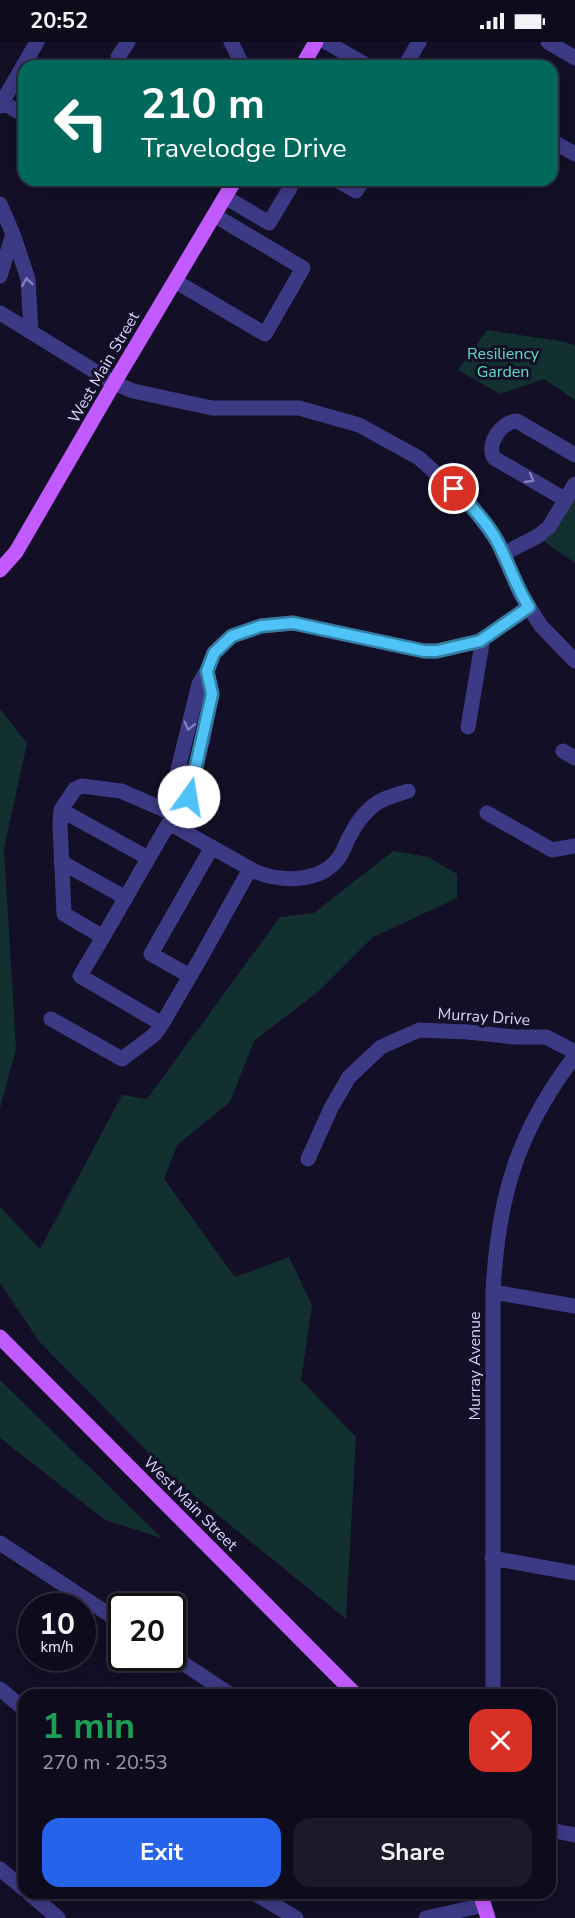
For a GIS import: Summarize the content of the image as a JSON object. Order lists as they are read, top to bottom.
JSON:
{
  "streets": {
    "main road": ["West Main Street"],
    "street": ["Murray Drive", "Murray Avenue"]
  },
  "crossings": [
    ["Murray Drive", "Murray Avenue"]
  ],
  "parks": ["Resiliency Garden"],
  "page": {
    "status": "20:52",
    "turn": ["210 m", "Travelodge Drive"],
    "speed": "10 km/h",
    "limit": "20",
    "heading": ["1 min", "270 m · 20:53"],
    "buttons": ["Exit", "Share"]
  }
}
